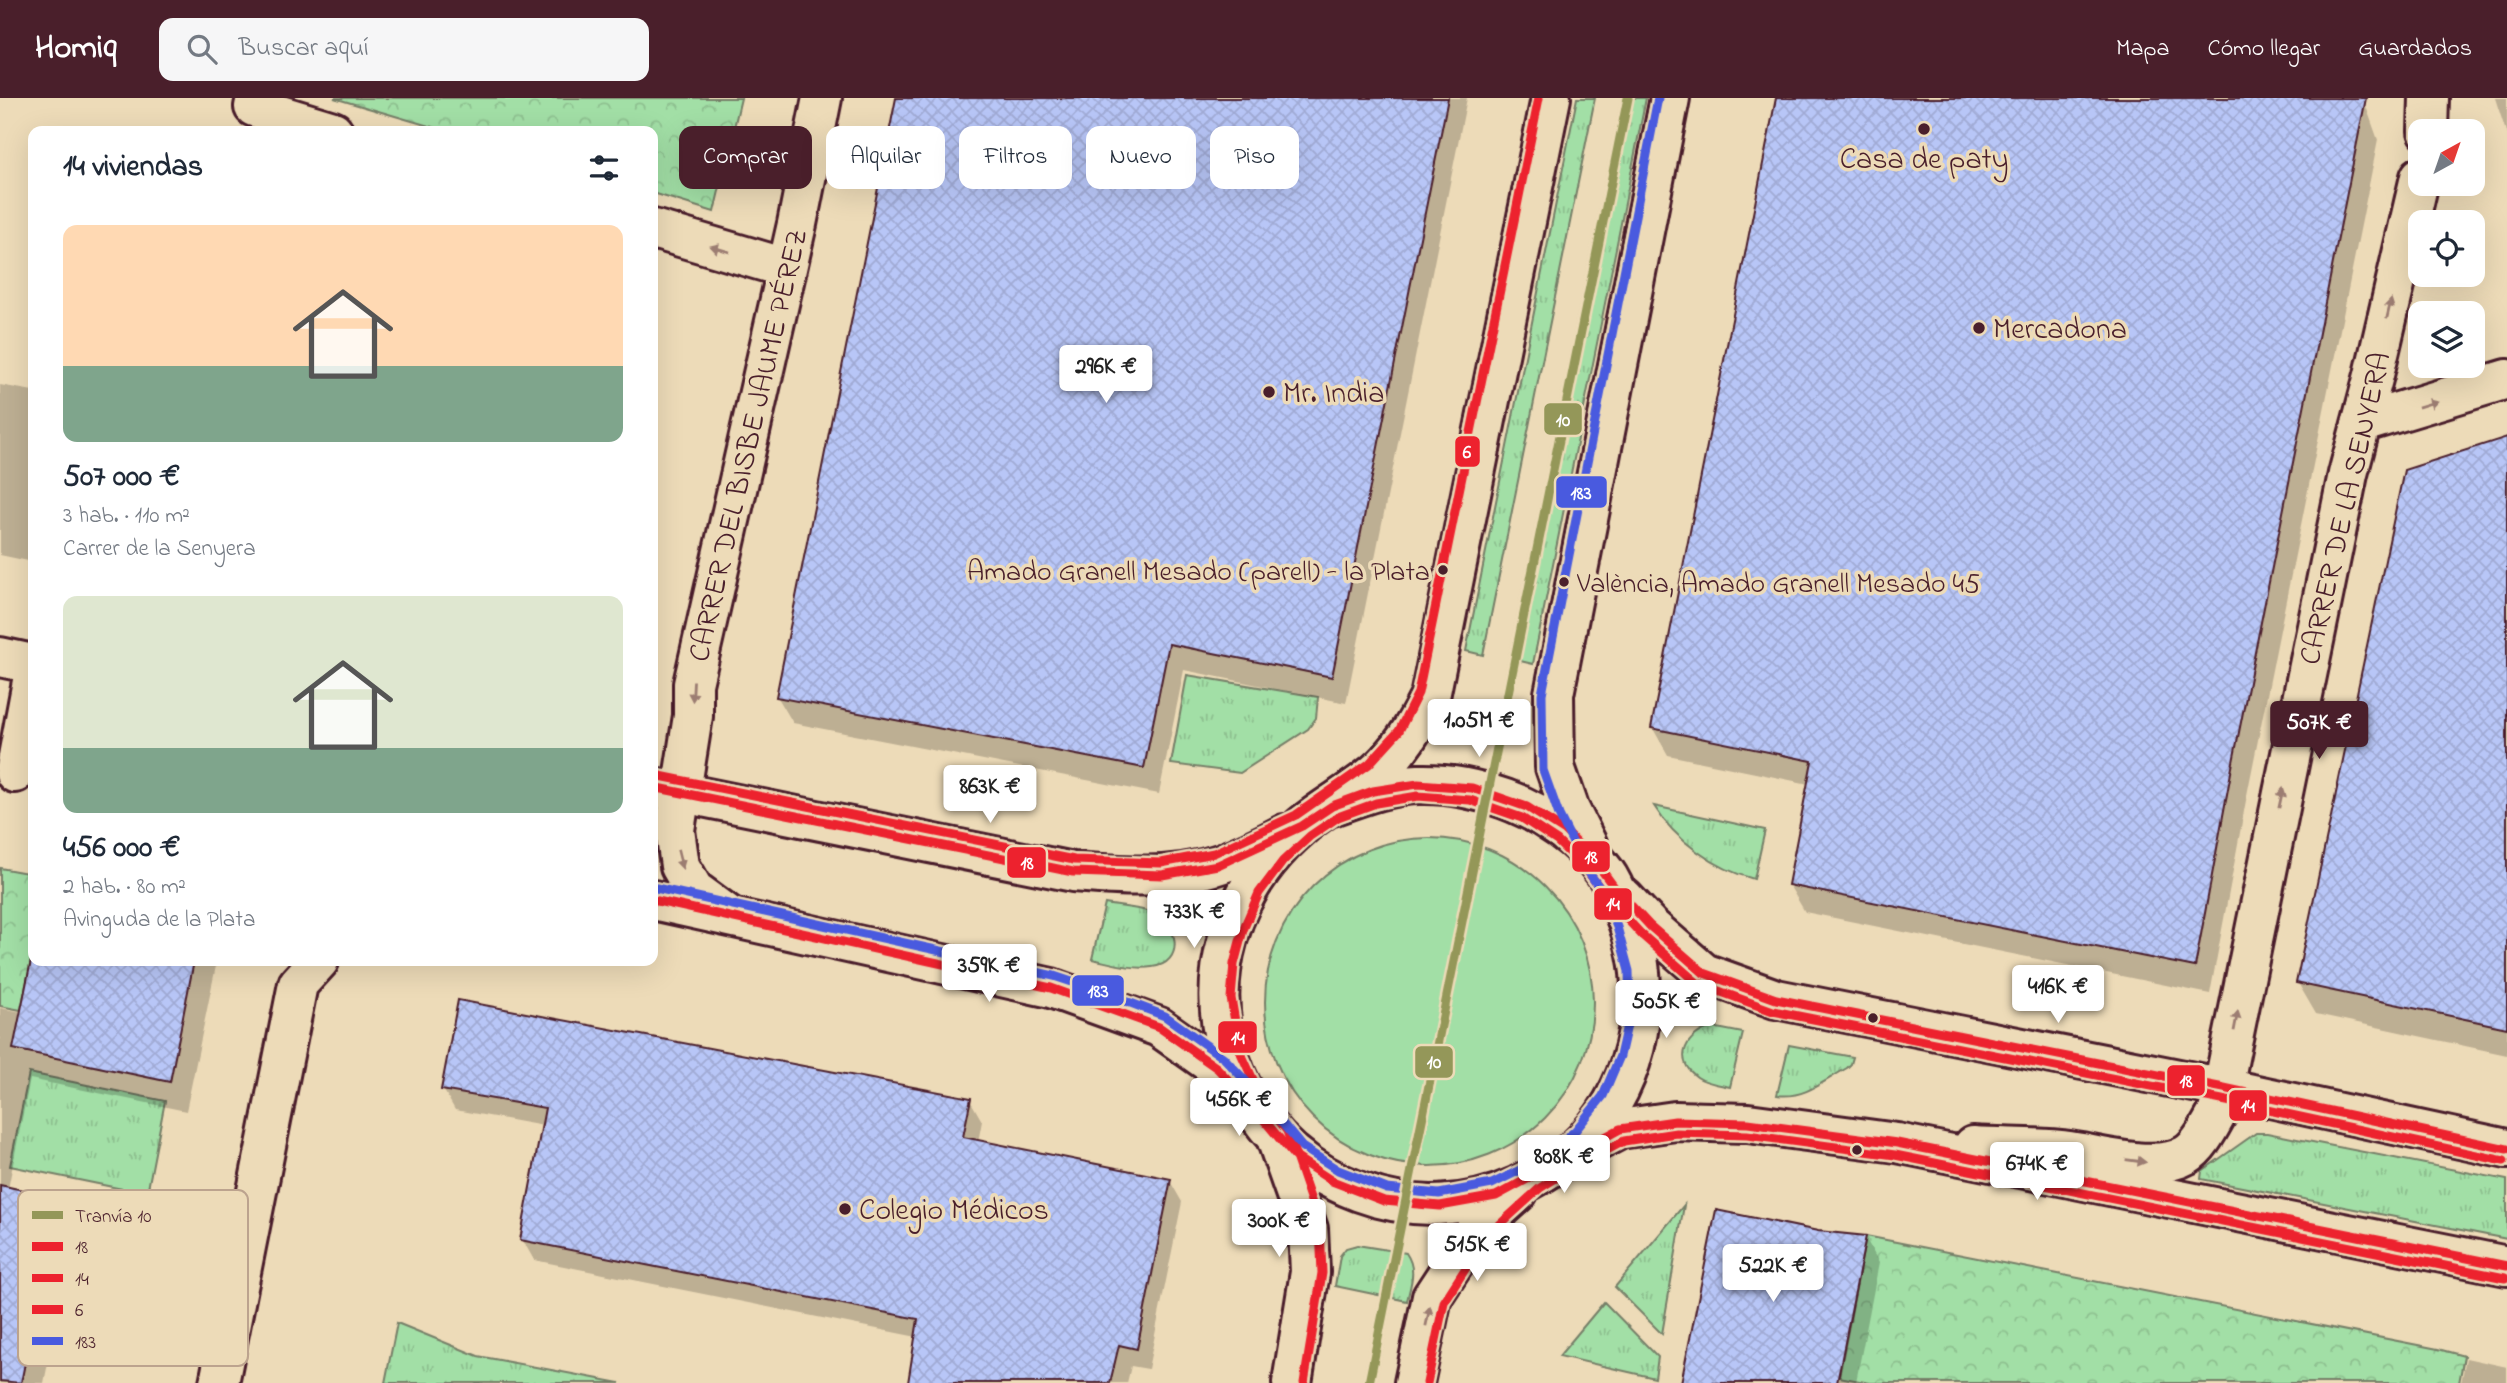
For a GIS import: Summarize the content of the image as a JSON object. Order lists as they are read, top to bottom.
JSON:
{
  "streets": {
    "main road": ["CARRER DEL BISBE JAUME PÉREZ", "CARRER DE LA SENYERA"]
  },
  "one_way": ["CARRER DEL BISBE JAUME PÉREZ", "CARRER DE LA SENYERA"],
  "places": [
    "Casa de paty",
    "Mercadona",
    "Mr. India",
    "Amado Granell Mesado (parell) - la Plata",
    "València, Amado Granell Mesado 45",
    "Colegio Médicos"
  ],
  "lines": [
    "tram line 10",
    "transit line 6",
    "transit line 183",
    "transit line 18",
    "transit line 14"
  ],
  "legend": [
    "Tranvía 10",
    "18",
    "14",
    "6",
    "183"
  ],
  "north": "top right",
  "page": {
    "header": "Homiq",
    "search": "Buscar aquí",
    "nav": ["Mapa", "Cómo llegar", "Guardados"],
    "chip": [
      "Comprar",
      "Alquilar",
      "Filtros",
      "Nuevo",
      "Piso"
    ],
    "heading": "14 viviendas",
    "list": [
      {
        "name": "507 000 €",
        "note": "3 hab. · 110 m² · Carrer de la Senyera"
      },
      {
        "name": "456 000 €",
        "note": "2 hab. · 80 m² · Avinguda de la Plata"
      }
    ],
    "price": [
      "296K €",
      "1.05M €",
      "507K €",
      "863K €",
      "733K €",
      "359K €",
      "416K €",
      "505K €",
      "456K €",
      "808K €",
      "674K €",
      "300K €",
      "515K €",
      "522K €"
    ]
  }
}
